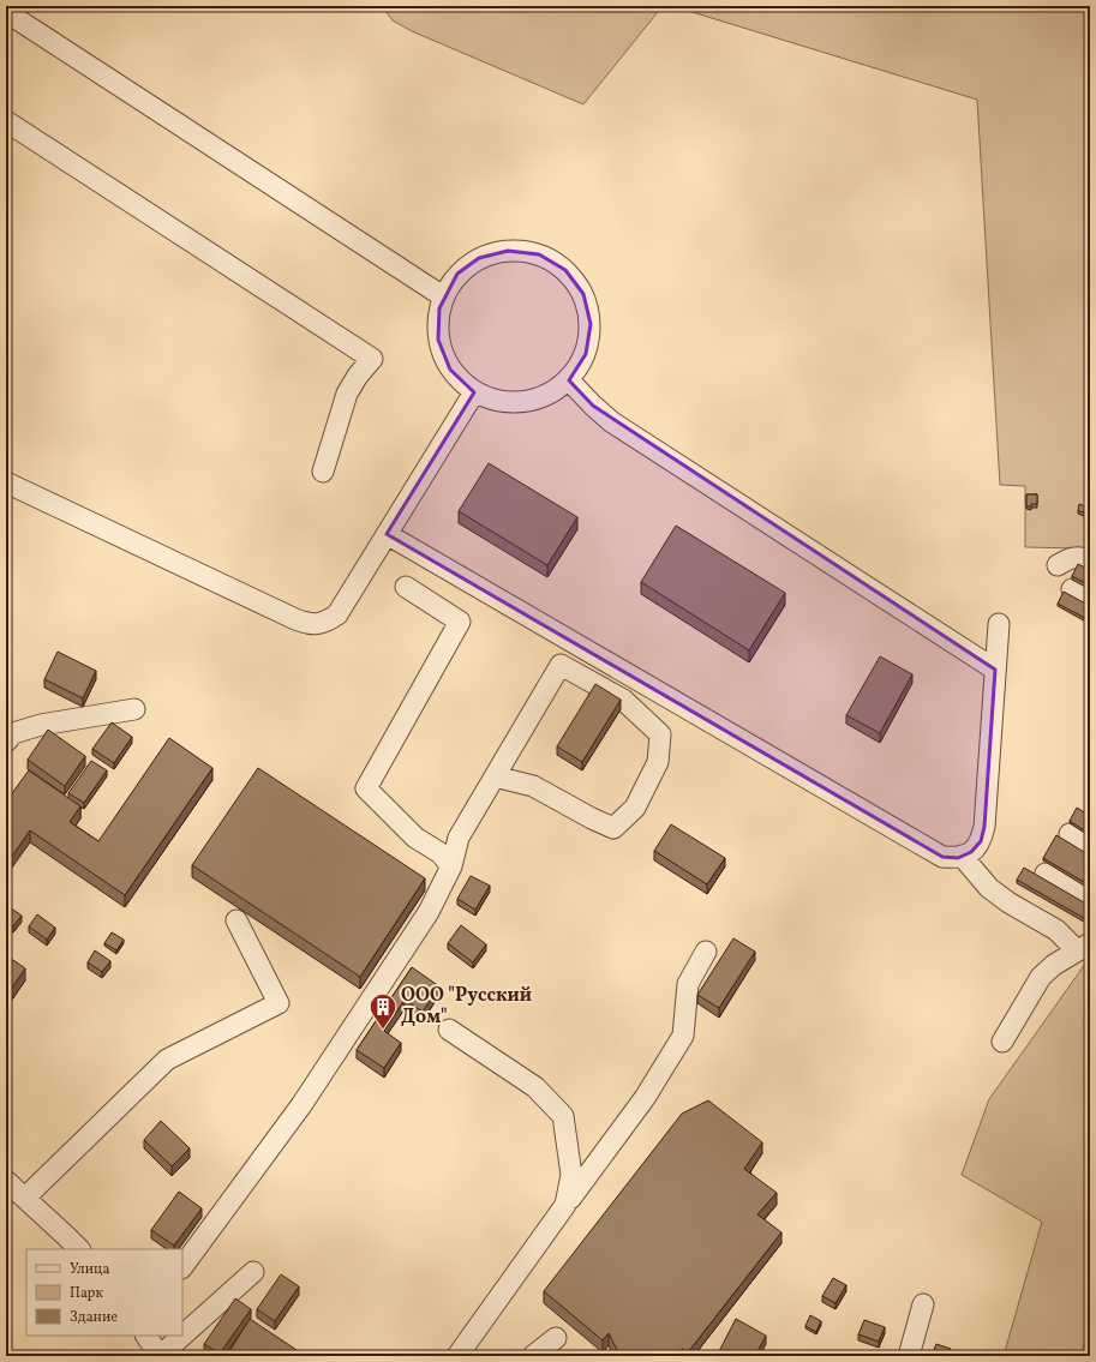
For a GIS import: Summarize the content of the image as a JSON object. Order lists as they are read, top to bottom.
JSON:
{
  "places": {
    "building": ["ООО \"Русский Дом\""]
  },
  "legend": ["Улица", "Парк", "Здание"]
}
